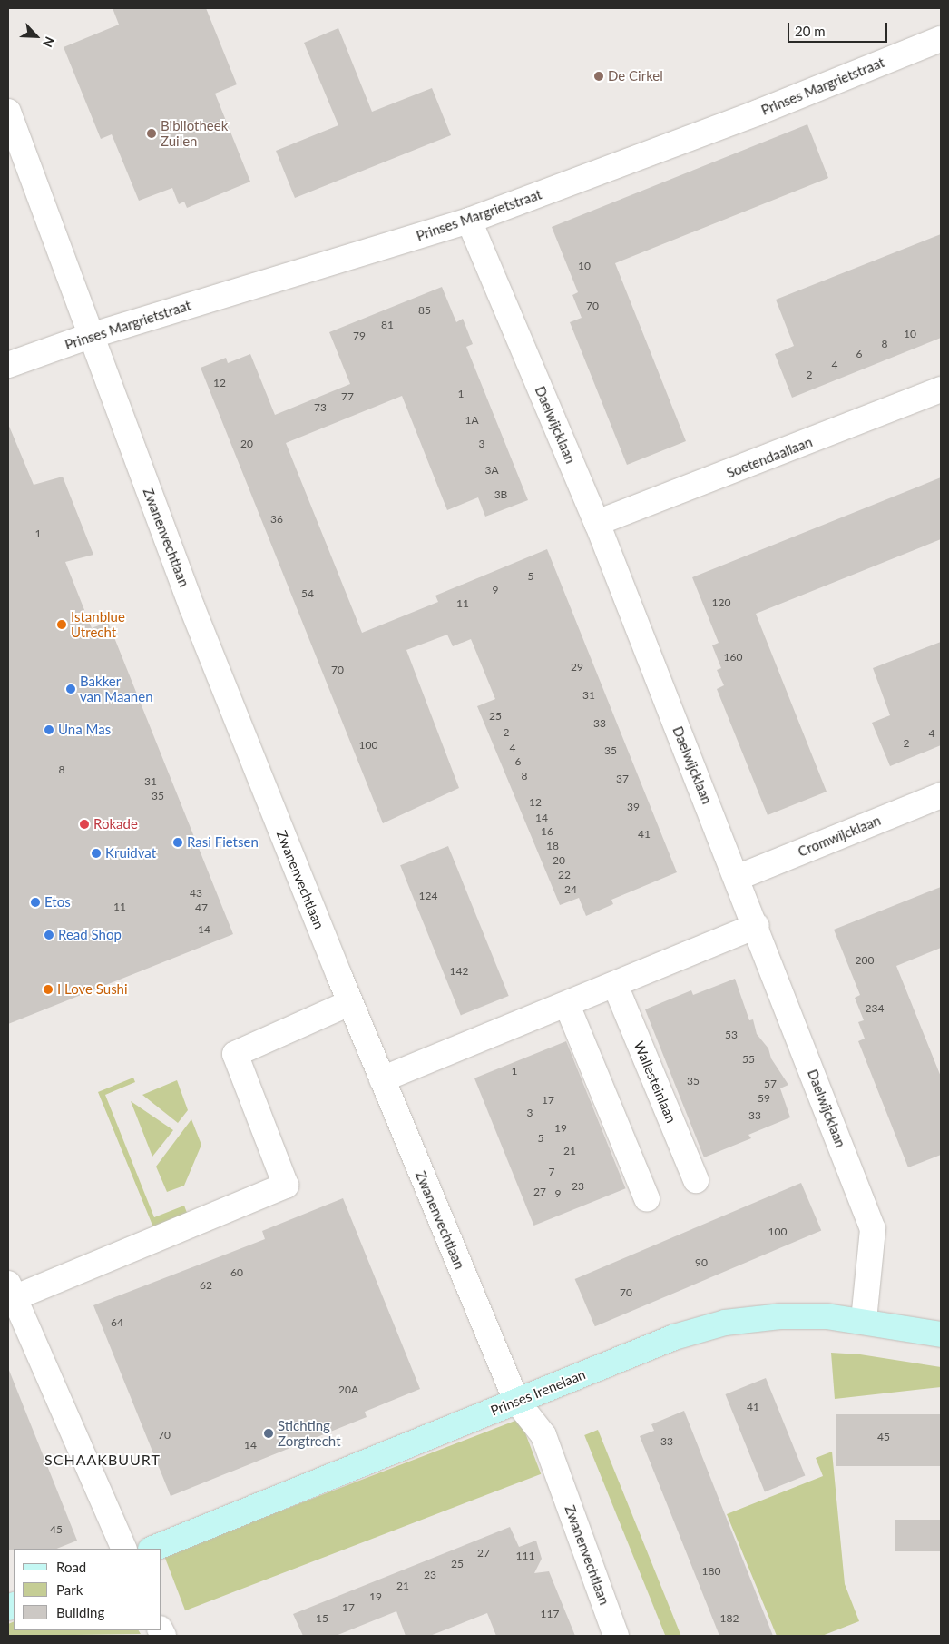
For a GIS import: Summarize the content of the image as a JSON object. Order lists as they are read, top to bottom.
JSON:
{
  "streets": {
    "street": [
      "Prinses Margrietstraat",
      "Daelwijcklaan",
      "Soetendaallaan",
      "Zwanenvechtlaan",
      "Cromwijcklaan",
      "Wallesteinlaan",
      "Prinses Irenelaan"
    ]
  },
  "crossings": [
    ["Prinses Margrietstraat", "Daelwijcklaan"],
    ["Prinses Margrietstraat", "Zwanenvechtlaan"],
    ["Daelwijcklaan", "Soetendaallaan"],
    ["Daelwijcklaan", "Cromwijcklaan"],
    ["Daelwijcklaan", "Prinses Irenelaan"],
    ["Zwanenvechtlaan", "Prinses Irenelaan"]
  ],
  "districts": ["SCHAAKBUURT"],
  "places": [
    "De Cirkel",
    "Bibliotheek Zuilen",
    "Istanblue Utrecht",
    "Bakker van Maanen",
    "Una Mas",
    "Rokade",
    "Rasi Fietsen",
    "Kruidvat",
    "Etos",
    "Read Shop",
    "I Love Sushi",
    "Stichting Zorgtrecht"
  ],
  "house_numbers": [
    "10",
    "70",
    "85",
    "81",
    "10",
    "79",
    "8",
    "6",
    "4",
    "2",
    "12",
    "1",
    "77",
    "73",
    "1A",
    "20",
    "3",
    "3A",
    "3B",
    "36",
    "1",
    "5",
    "9",
    "54",
    "120",
    "11",
    "160",
    "29",
    "70",
    "31",
    "25",
    "33",
    "2",
    "4",
    "2",
    "100",
    "4",
    "35",
    "6",
    "8",
    "8",
    "37",
    "31",
    "35",
    "12",
    "39",
    "14",
    "16",
    "41",
    "18",
    "20",
    "22",
    "24",
    "43",
    "124",
    "11",
    "47",
    "14",
    "200",
    "142",
    "234",
    "53",
    "55",
    "1",
    "35",
    "57",
    "59",
    "17",
    "3",
    "33",
    "19",
    "5",
    "21",
    "7",
    "23",
    "27",
    "9",
    "100",
    "90",
    "60",
    "62",
    "70",
    "64",
    "20A",
    "41",
    "70",
    "45",
    "33",
    "14",
    "45",
    "27",
    "111",
    "25",
    "180",
    "23",
    "21",
    "19",
    "17",
    "117",
    "15",
    "182"
  ],
  "legend": ["Road", "Park", "Building"],
  "scale_bar": "20 m",
  "north": "bottom right"
}
